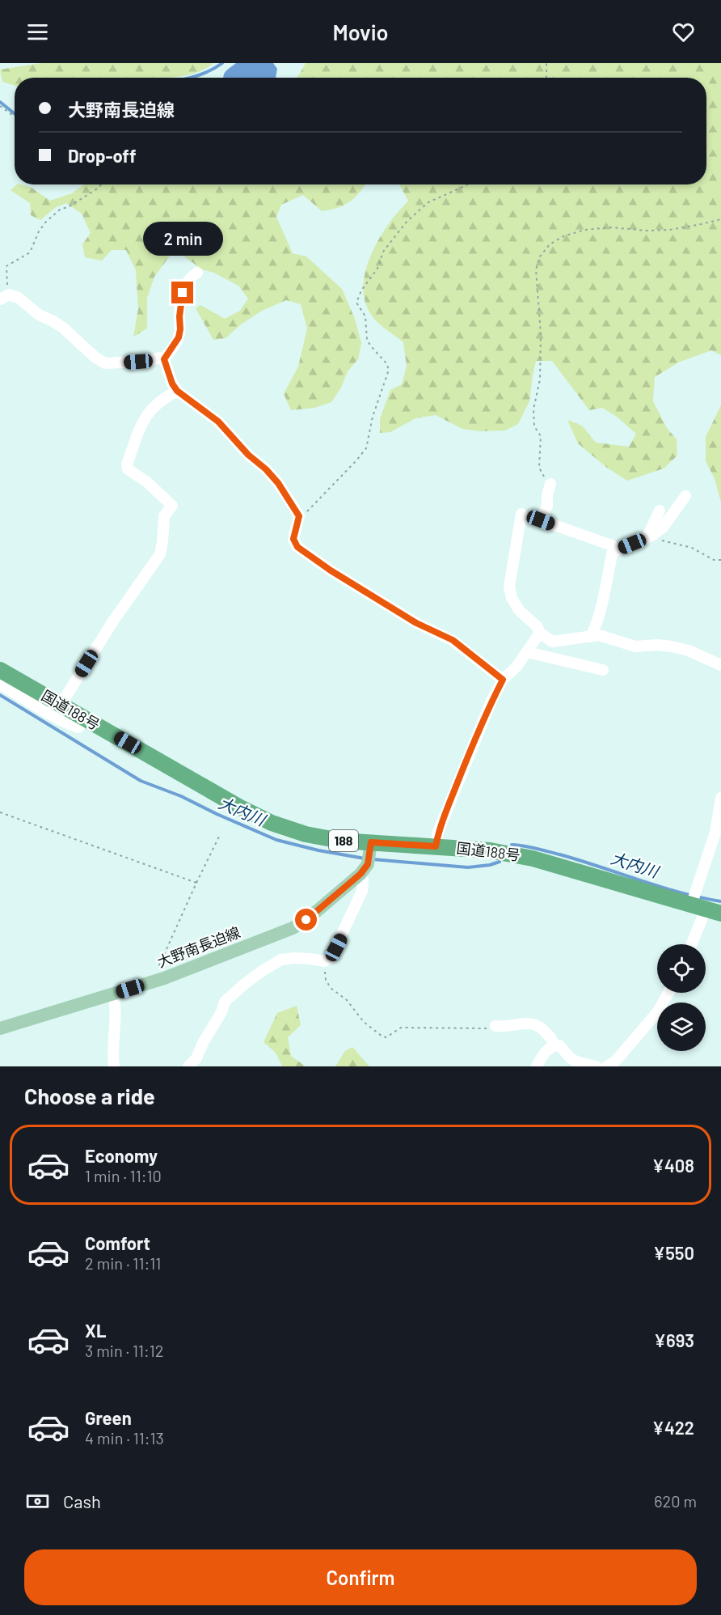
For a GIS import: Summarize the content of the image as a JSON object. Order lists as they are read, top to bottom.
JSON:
{
  "streets": {
    "highway": ["国道188号", "188"],
    "main road": ["大野南長迫線"]
  },
  "crossings": [
    ["国道188号", "大野南長迫線"]
  ],
  "water": ["大内川"],
  "page": {
    "header": "Movio",
    "banner": ["大野南長迫線", "Drop-off"],
    "bubble": "2 min",
    "heading": "Choose a ride",
    "list": [
      {
        "name": "Economy",
        "note": "1 min · 11:10",
        "value": "¥408"
      },
      {
        "name": "Comfort",
        "note": "2 min · 11:11",
        "value": "¥550"
      },
      {
        "name": "XL",
        "note": "3 min · 11:12",
        "value": "¥693"
      },
      {
        "name": "Green",
        "note": "4 min · 11:13",
        "value": "¥422"
      }
    ],
    "pay": ["Cash", "620 m"],
    "buttons": "Confirm"
  }
}
